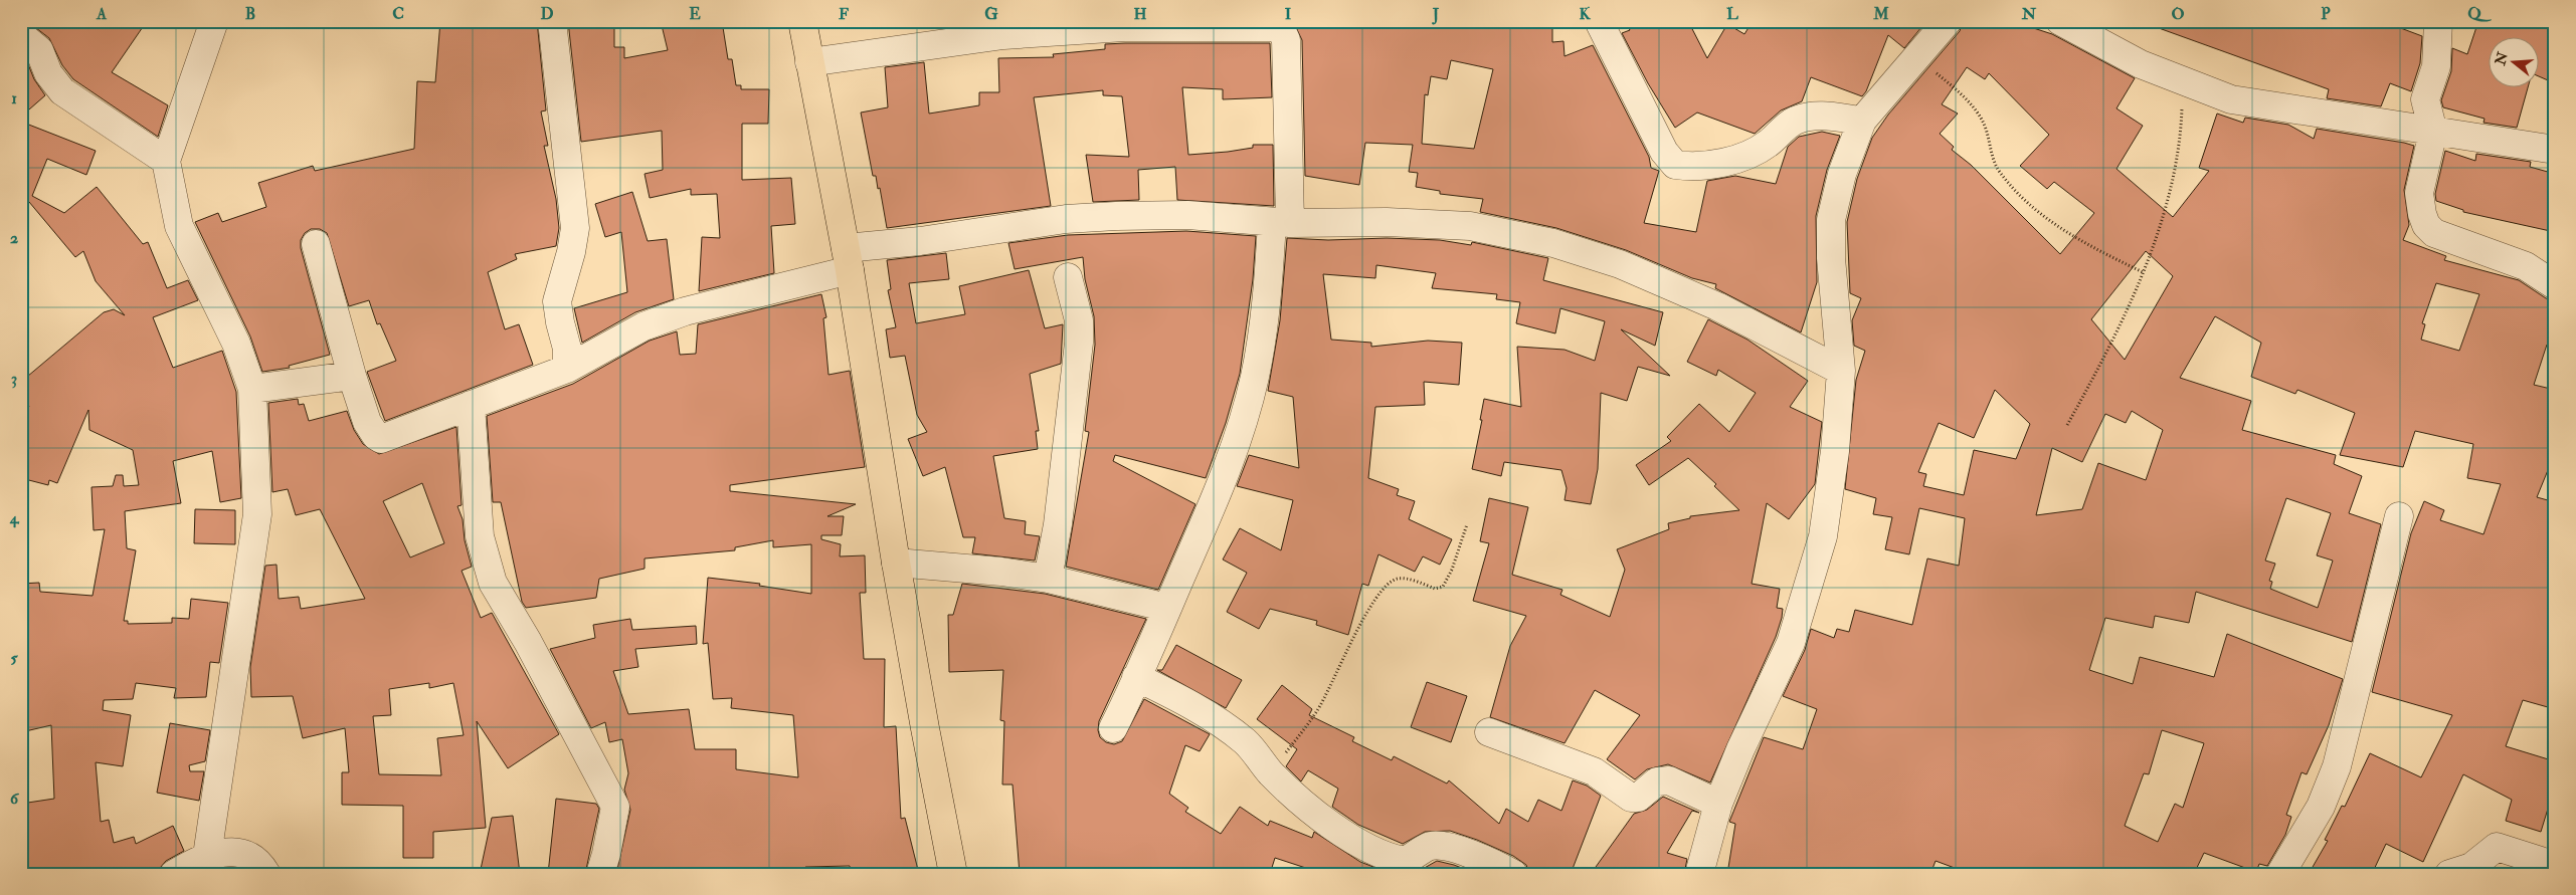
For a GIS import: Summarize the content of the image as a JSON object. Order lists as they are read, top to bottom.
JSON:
{
  "north": "left",
  "grid": {
    "columns": [
      "A",
      "B",
      "C",
      "D",
      "E",
      "F",
      "G",
      "H",
      "I",
      "J",
      "K",
      "L",
      "M",
      "N",
      "O",
      "P",
      "Q"
    ],
    "rows": [
      "1",
      "2",
      "3",
      "4",
      "5",
      "6"
    ]
  }
}
